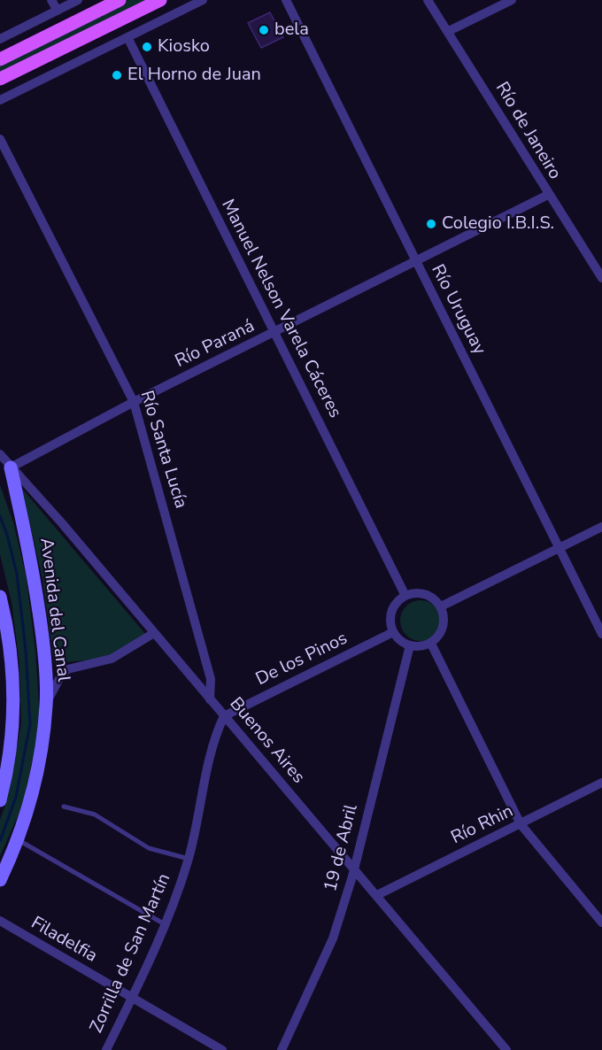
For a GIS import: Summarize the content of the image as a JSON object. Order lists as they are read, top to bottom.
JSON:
{
  "streets": {
    "street": [
      "Río de Janeiro",
      "Manuel Nelson Varela Cáceres",
      "Río Uruguay",
      "Río Paraná",
      "Río Santa Lucía",
      "Avenida del Canal",
      "De los Pinos",
      "Buenos Aires",
      "Río Rhin",
      "19 de Abril",
      "Filadelfia",
      "Zorrilla de San Martín"
    ]
  },
  "crossings": [
    ["Río de Janeiro", "Río Paraná"],
    ["Manuel Nelson Varela Cáceres", "Río Paraná"],
    ["Manuel Nelson Varela Cáceres", "De los Pinos"],
    ["Manuel Nelson Varela Cáceres", "19 de Abril"],
    ["Río Uruguay", "Río Paraná"],
    ["Río Paraná", "Río Santa Lucía"],
    ["Río Paraná", "Avenida del Canal"],
    ["Río Paraná", "Buenos Aires"],
    ["Río Santa Lucía", "Buenos Aires"],
    ["Avenida del Canal", "Buenos Aires"],
    ["De los Pinos", "Buenos Aires"],
    ["De los Pinos", "19 de Abril"],
    ["De los Pinos", "Zorrilla de San Martín"],
    ["Buenos Aires", "Río Rhin"],
    ["Buenos Aires", "19 de Abril"],
    ["Buenos Aires", "Zorrilla de San Martín"],
    ["Filadelfia", "Zorrilla de San Martín"]
  ],
  "places": [
    "bela",
    "Kiosko",
    "El Horno de Juan",
    "Colegio I.B.I.S."
  ]
}
